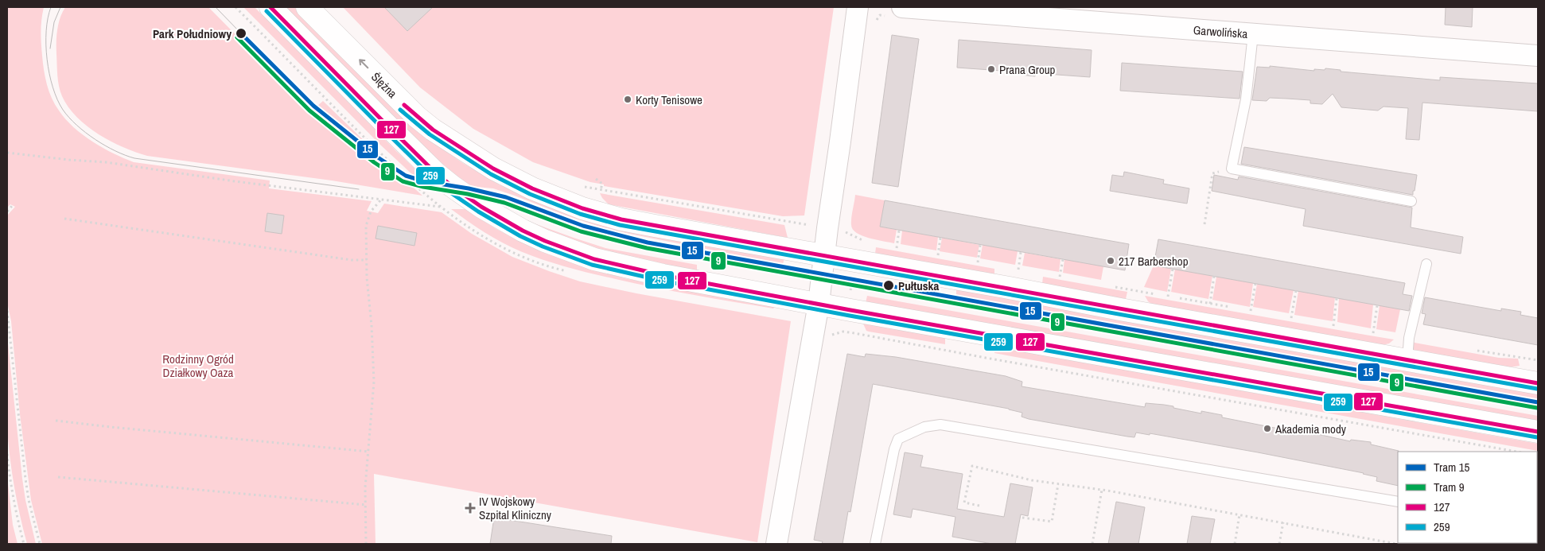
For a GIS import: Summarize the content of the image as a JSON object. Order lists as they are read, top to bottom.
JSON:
{
  "streets": {
    "main road": ["Ślężna"],
    "street": ["Garwolińska"]
  },
  "parks": ["Rodzinny Ogród Działkowy Oaza"],
  "places": {
    "other": [
      "Park Południowy",
      "Prana Group",
      "Korty Tenisowe",
      "217 Barbershop",
      "Pułtuska",
      "Akademia mody"
    ],
    "health": ["IV Wojskowy Szpital Kliniczny"]
  },
  "lines": [
    "transit line 127",
    "transit line 259",
    "tram line 15",
    "tram line 9"
  ],
  "legend": [
    "Tram 15",
    "Tram 9",
    "127",
    "259"
  ]
}
